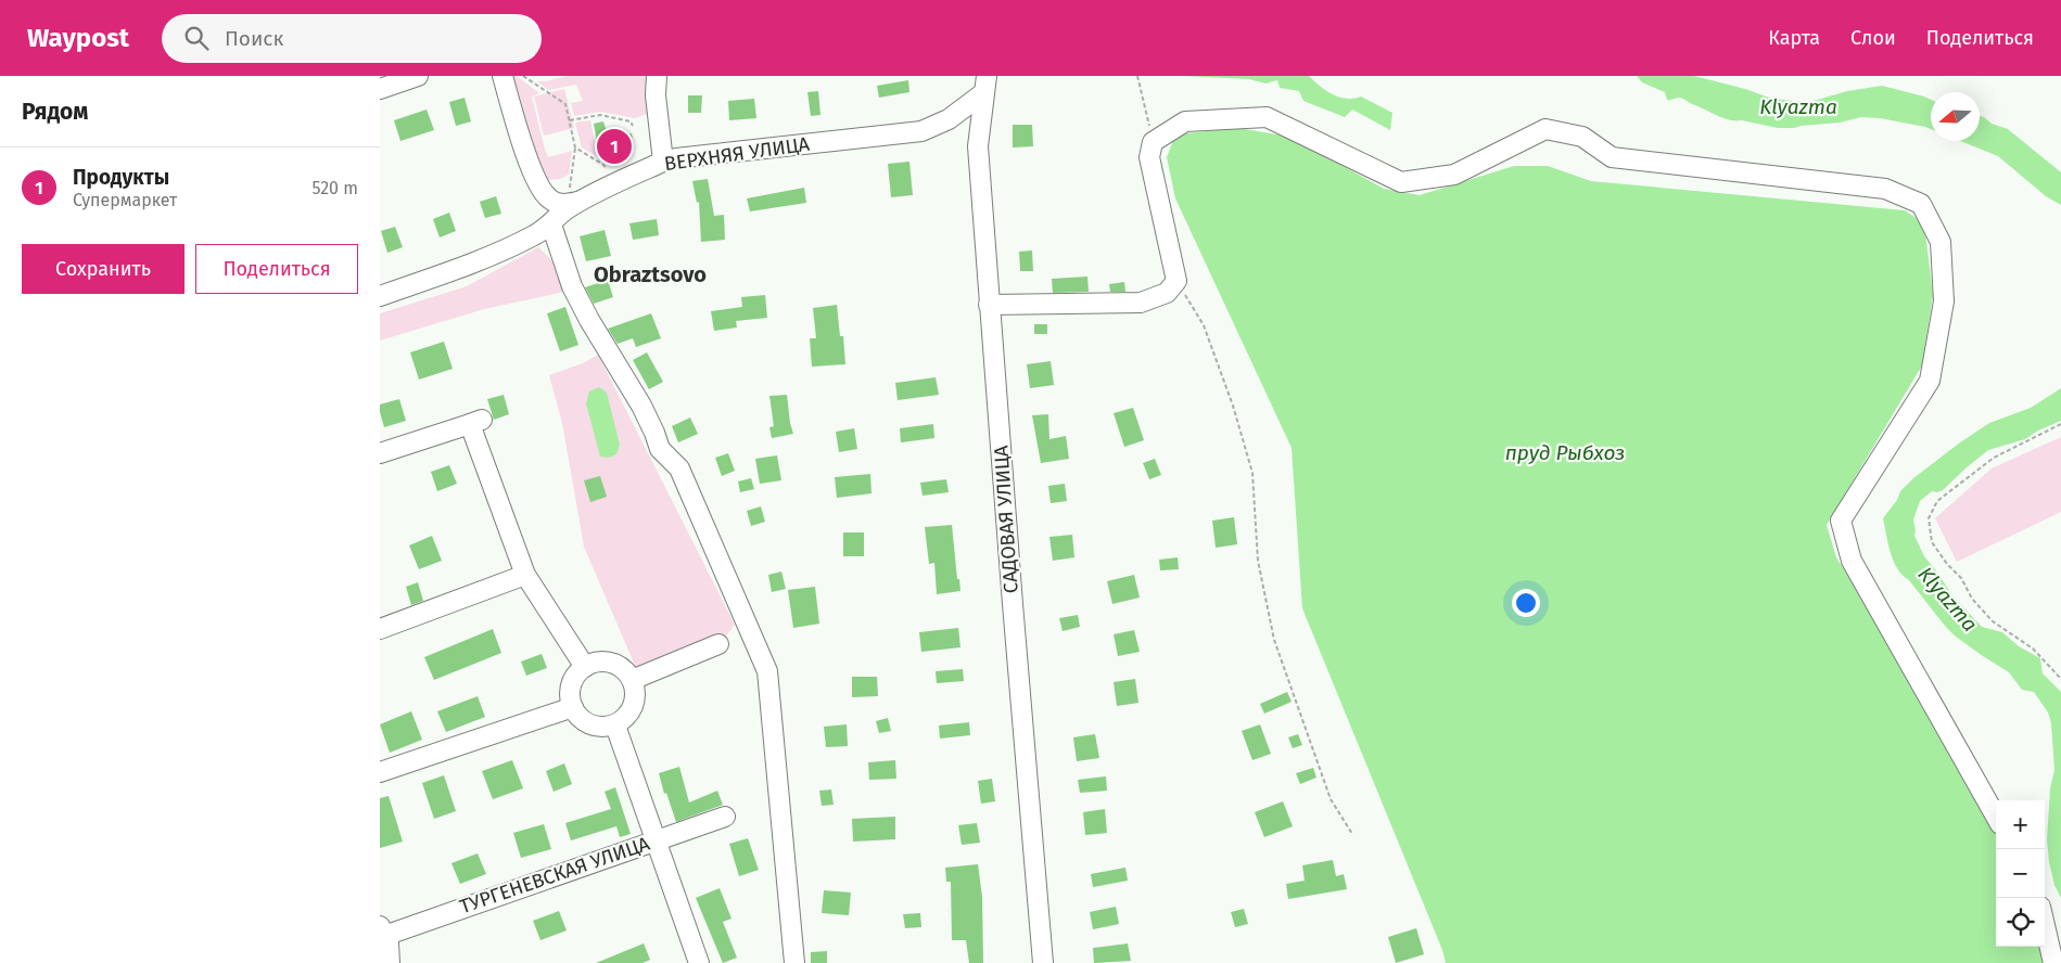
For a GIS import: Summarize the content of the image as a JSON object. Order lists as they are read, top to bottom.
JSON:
{
  "streets": {
    "street": ["ВЕРХНЯЯ УЛИЦА", "САДОВАЯ УЛИЦА", "ТУРГЕНЕВСКАЯ УЛИЦА"]
  },
  "crossings": [
    ["ВЕРХНЯЯ УЛИЦА", "САДОВАЯ УЛИЦА"]
  ],
  "districts": ["Obraztsovo"],
  "water": ["Klyazma", "пруд Рыбхоз"],
  "north": "left",
  "page": {
    "header": "Waypost",
    "search": "Поиск",
    "nav": ["Карта", "Слои", "Поделиться"],
    "heading": "Рядом",
    "pins": "1",
    "list": [
      {
        "mark": "1",
        "name": "Продукты",
        "note": "Супермаркет",
        "value": "520 m"
      }
    ],
    "buttons": ["Сохранить", "Поделиться"],
    "map_buttons": ["+", "−"]
  }
}
